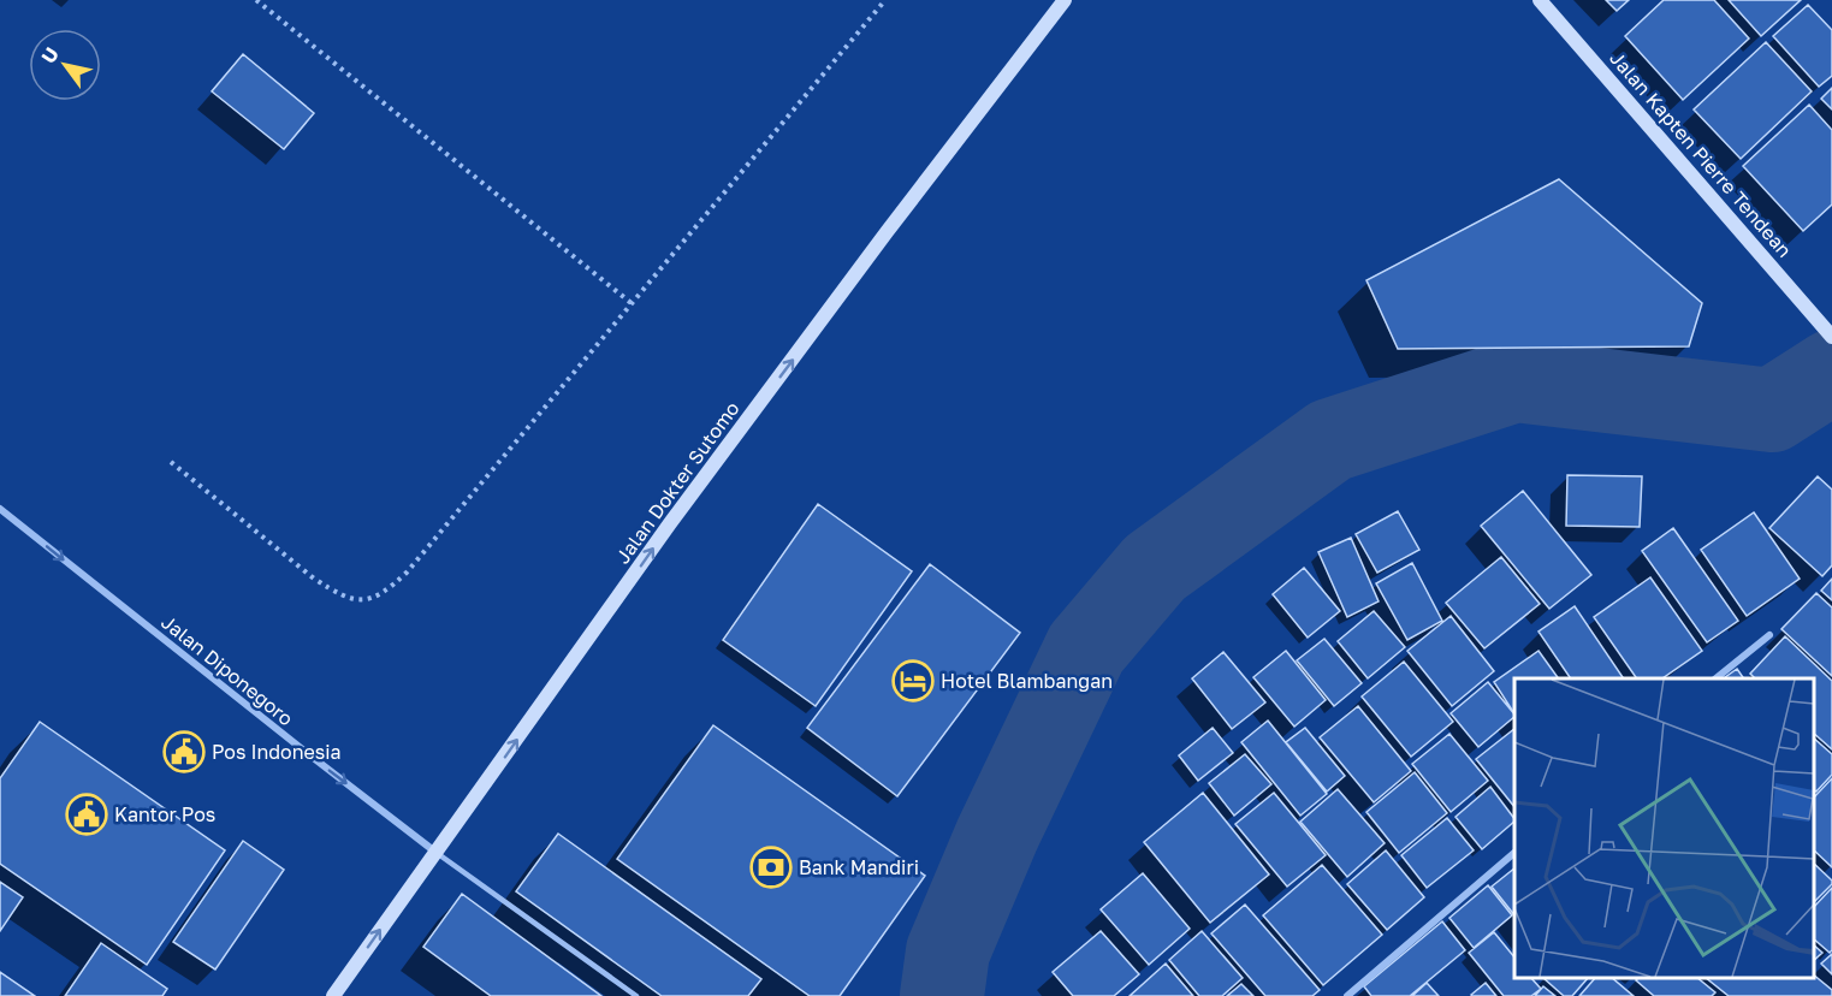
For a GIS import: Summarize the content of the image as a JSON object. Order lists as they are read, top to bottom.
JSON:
{
  "streets": {
    "main road": ["Jalan Kapten Pierre Tendean", "Jalan Dokter Sutomo"],
    "street": ["Jalan Diponegoro"]
  },
  "crossings": [
    ["Jalan Dokter Sutomo", "Jalan Diponegoro"]
  ],
  "one_way": ["Jalan Dokter Sutomo", "Jalan Diponegoro"],
  "places": {
    "hotel": ["Hotel Blambangan"],
    "public building": ["Pos Indonesia", "Kantor Pos"],
    "bank": ["Bank Mandiri"]
  },
  "north": "top left"
}
